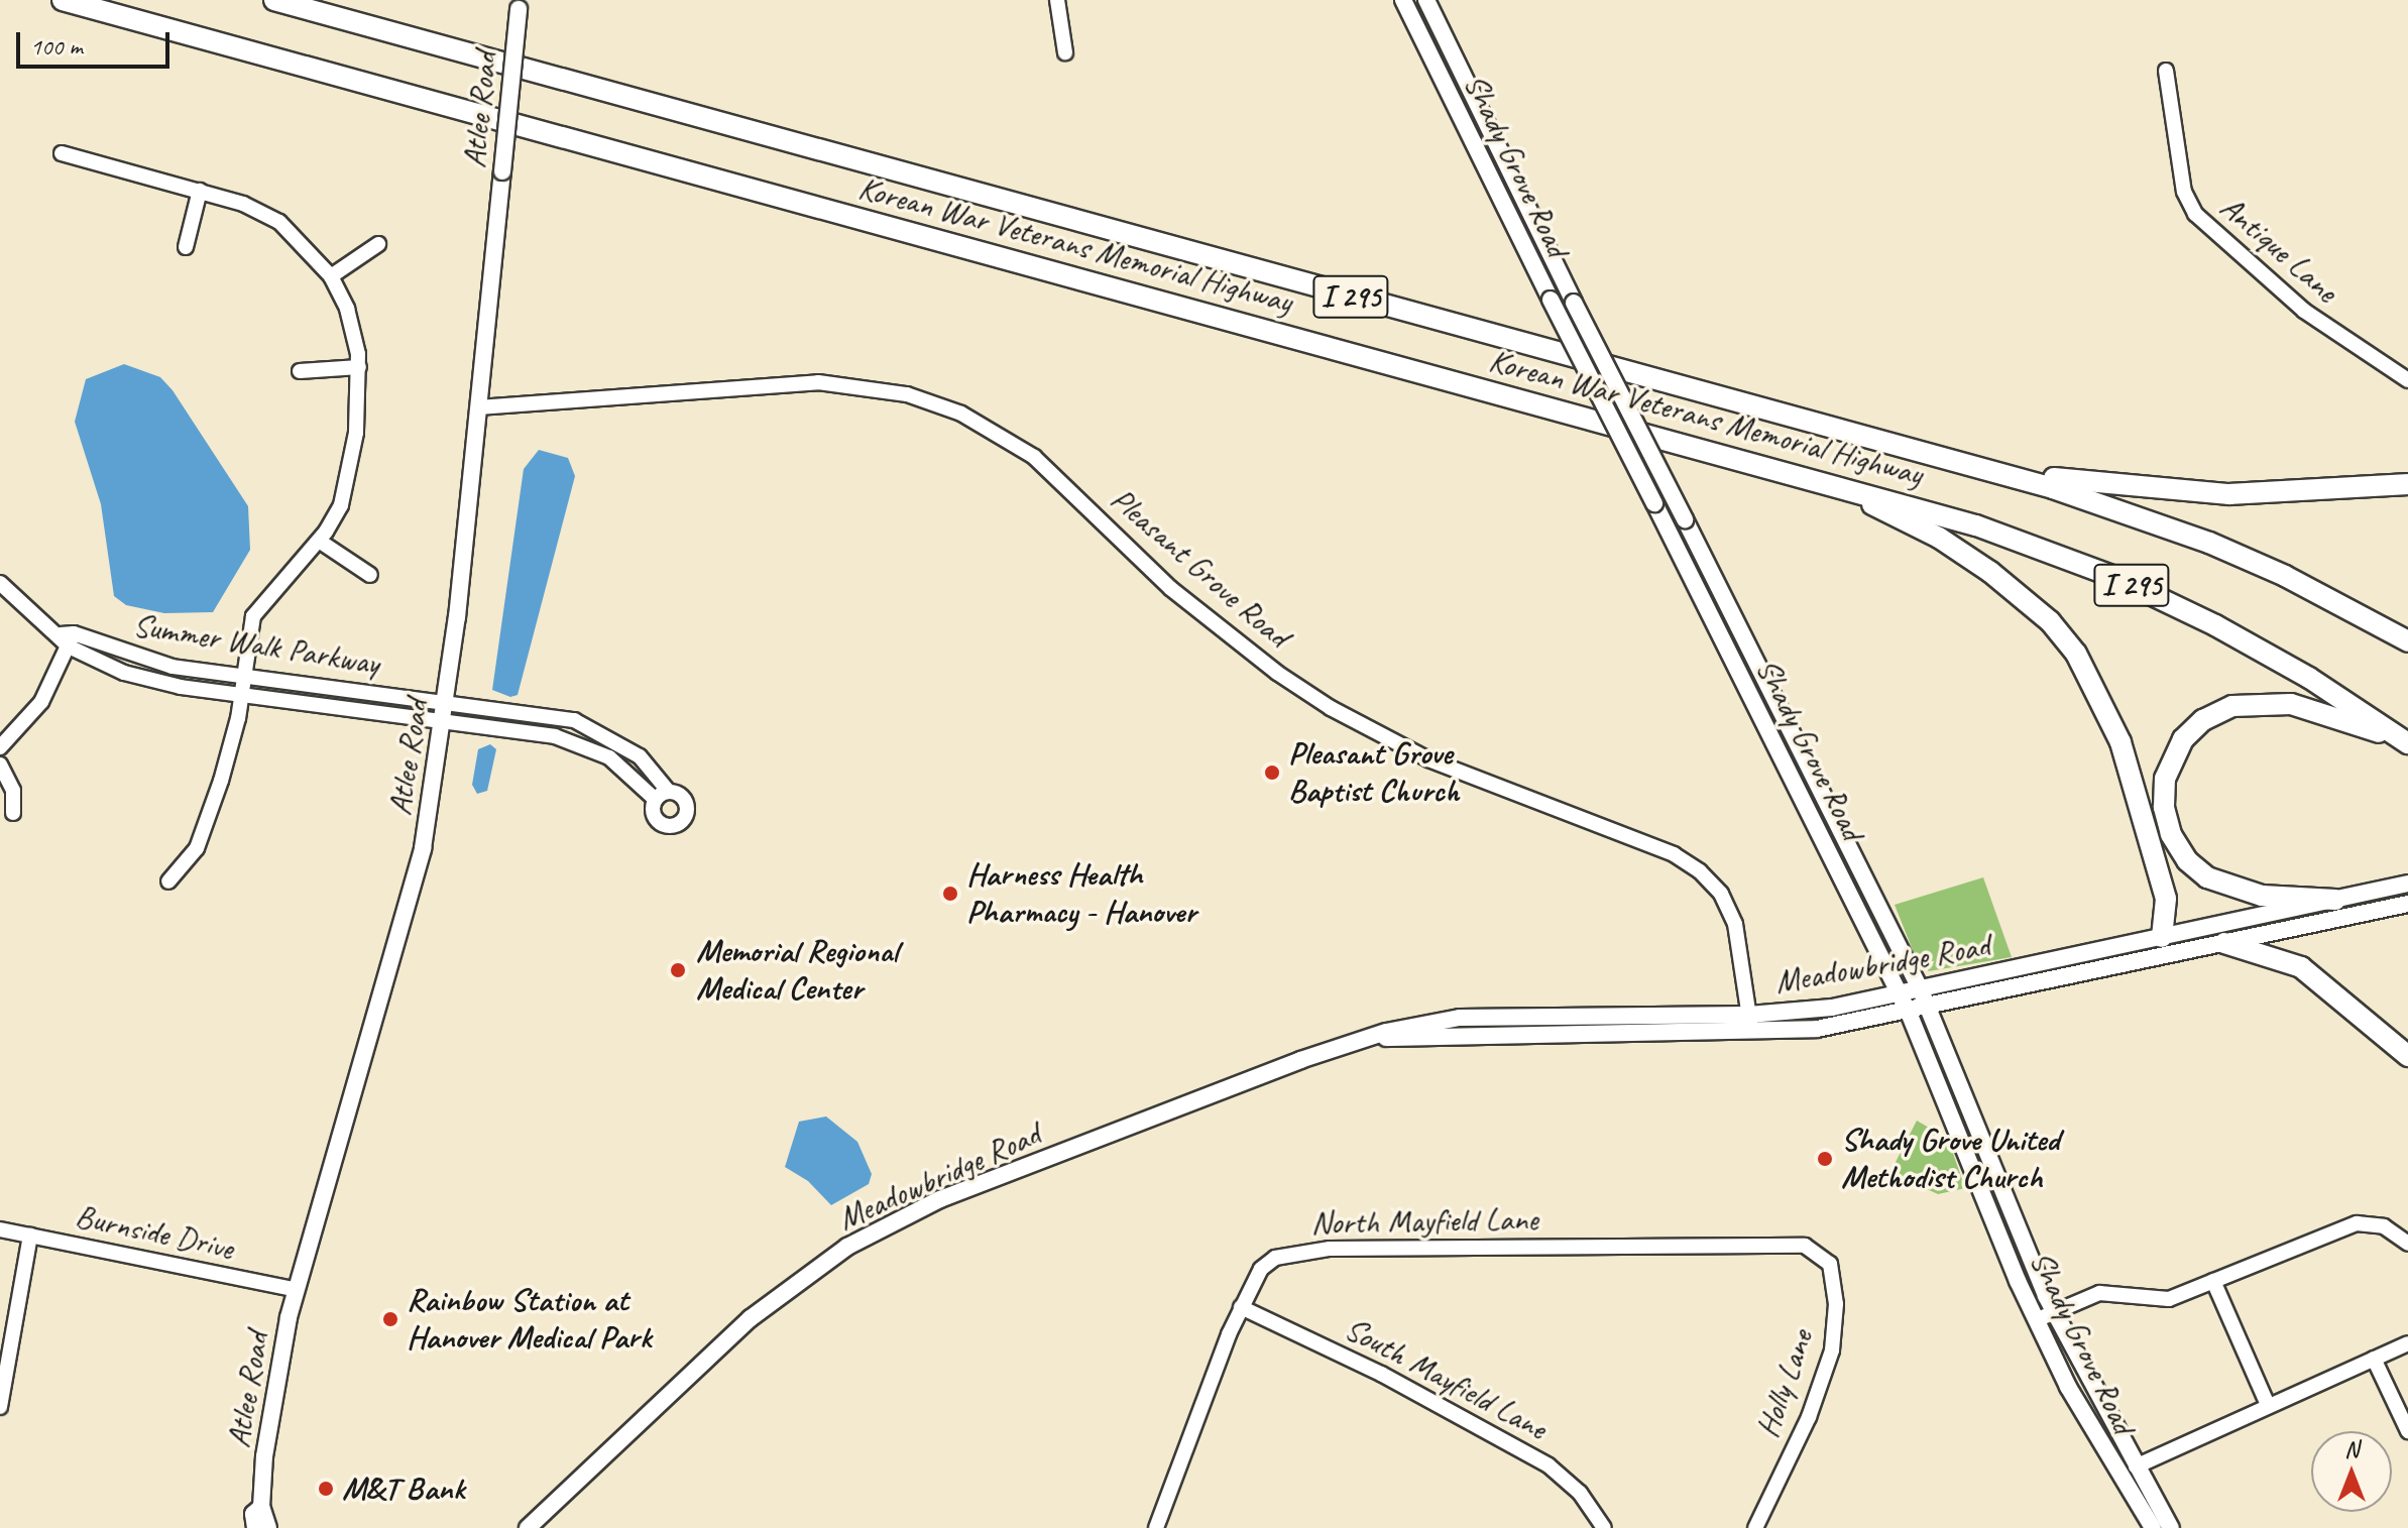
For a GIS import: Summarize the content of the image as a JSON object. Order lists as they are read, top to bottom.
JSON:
{
  "streets": {
    "highway": ["Korean War Veterans Memorial Highway", "I 295"],
    "main road": ["Atlee Road", "Shady Grove Road", "Meadowbridge Road"],
    "street": [
      "Antique Lane",
      "Pleasant Grove Road",
      "Summer Walk Parkway",
      "North Mayfield Lane",
      "Burnside Drive",
      "South Mayfield Lane",
      "Holly Lane"
    ]
  },
  "crossings": [
    ["Atlee Road", "Pleasant Grove Road"],
    ["Atlee Road", "Summer Walk Parkway"],
    ["Atlee Road", "Burnside Drive"],
    ["Shady Grove Road", "Meadowbridge Road"],
    ["Pleasant Grove Road", "Meadowbridge Road"],
    ["North Mayfield Lane", "South Mayfield Lane"],
    ["North Mayfield Lane", "Holly Lane"]
  ],
  "places": [
    "Pleasant Grove Baptist Church",
    "Harness Health Pharmacy - Hanover",
    "Memorial Regional Medical Center",
    "Shady Grove United Methodist Church",
    "Rainbow Station at Hanover Medical Park",
    "M&T Bank"
  ],
  "scale_bar": "100 m",
  "north": "top"
}
